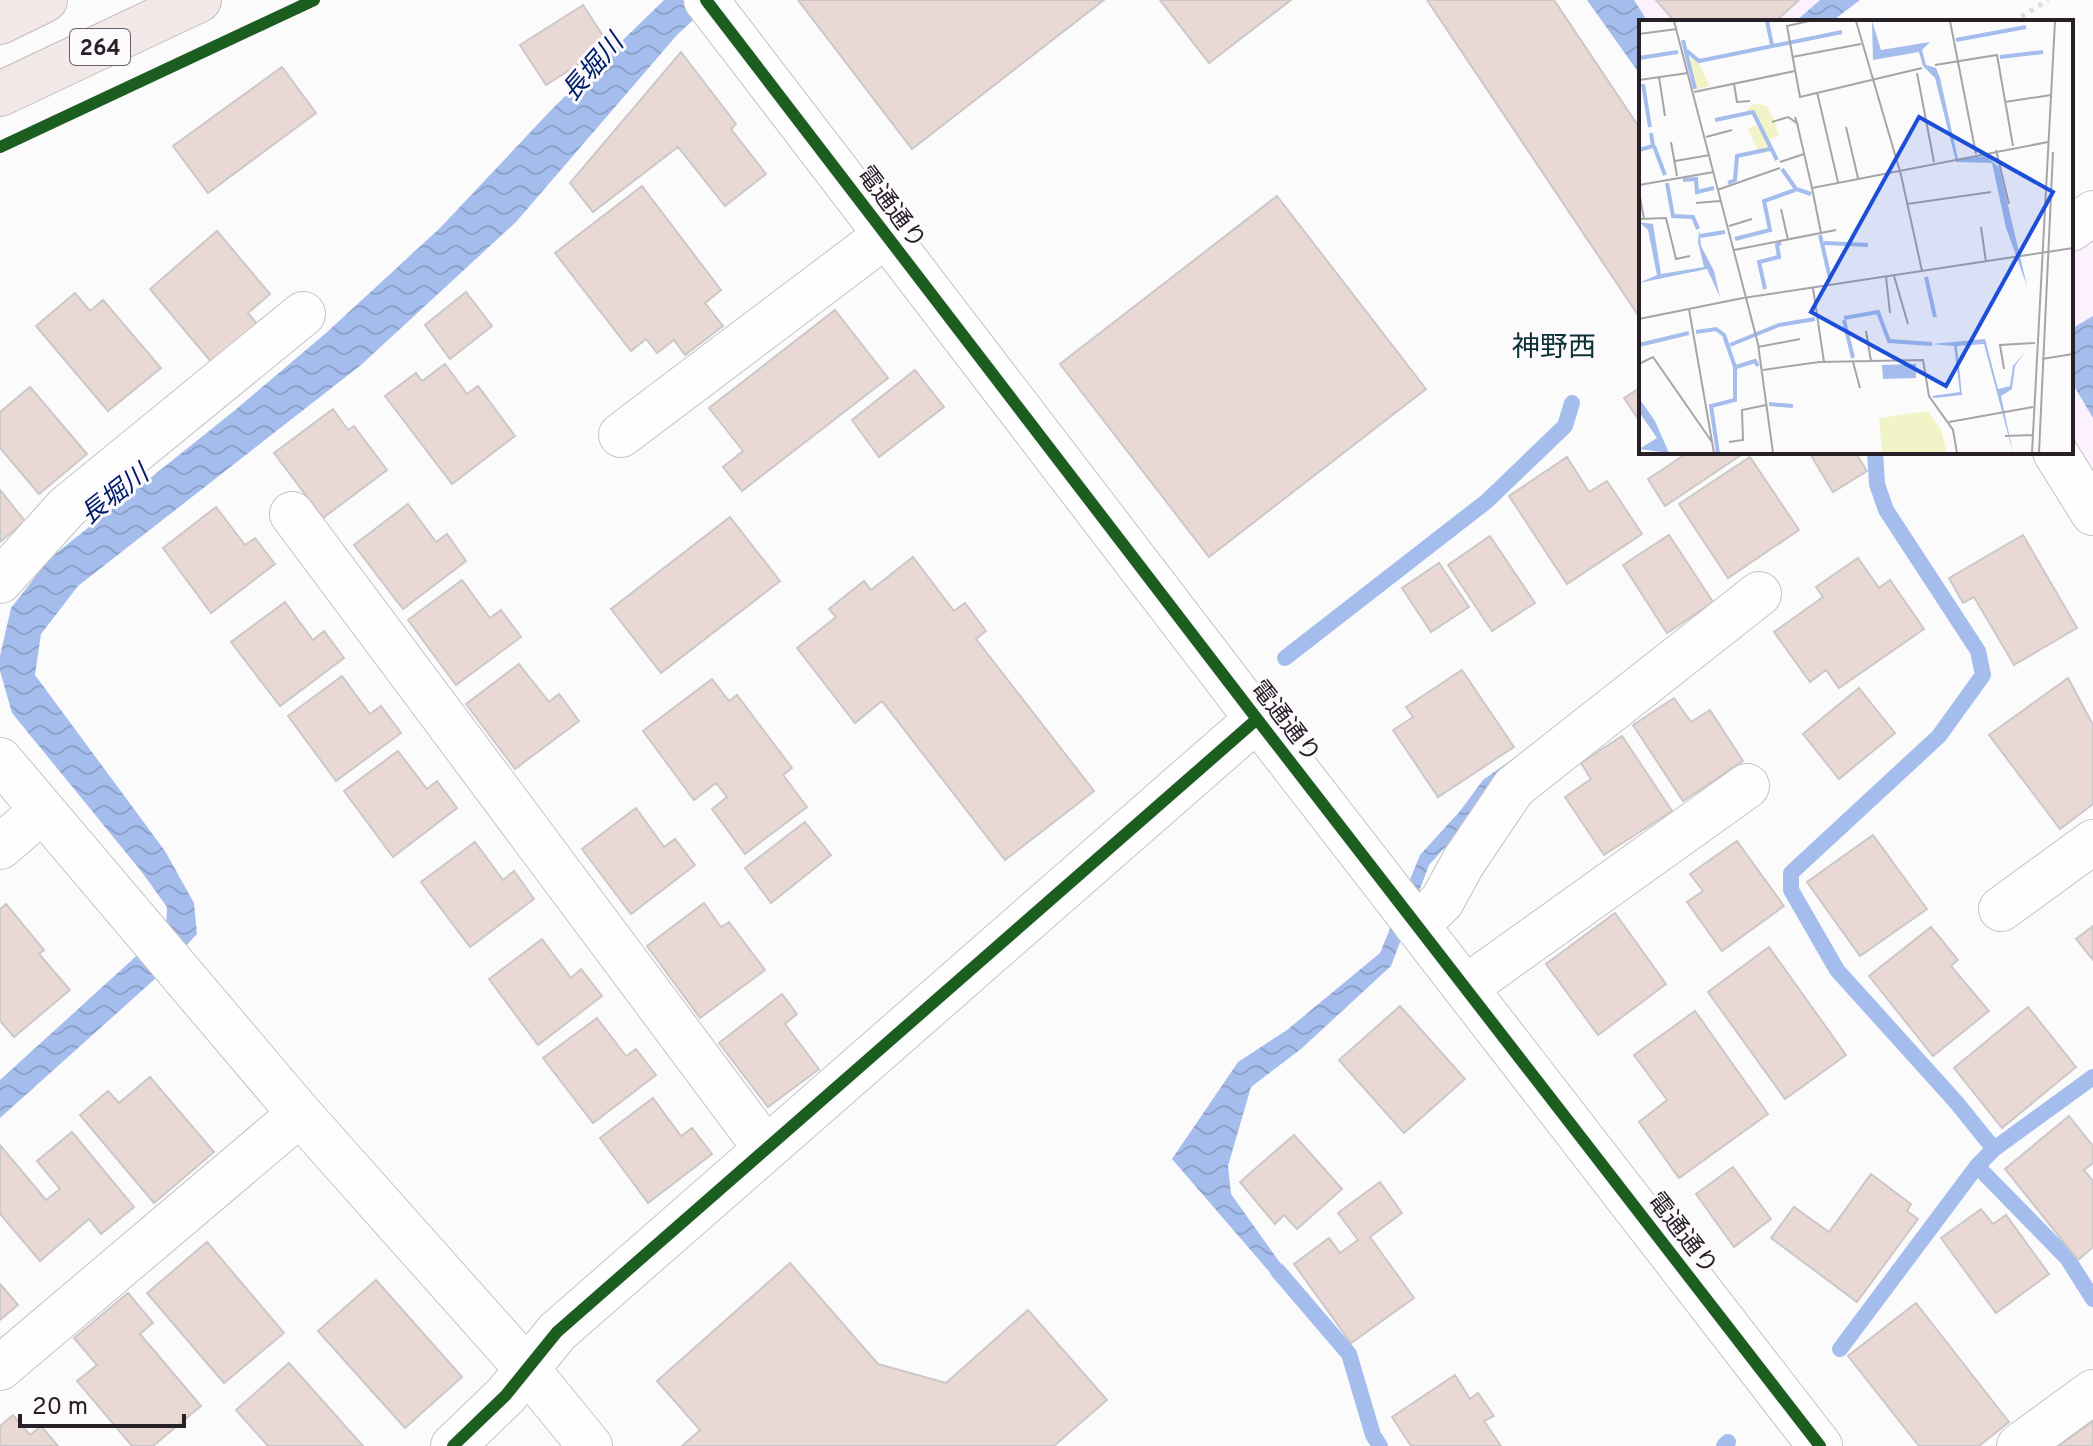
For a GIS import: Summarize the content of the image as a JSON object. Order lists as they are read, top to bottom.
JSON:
{
  "streets": {
    "highway": ["264"],
    "street": ["電通通り"]
  },
  "districts": ["神野西"],
  "water": ["長堀川"],
  "scale_bar": "20 m"
}
